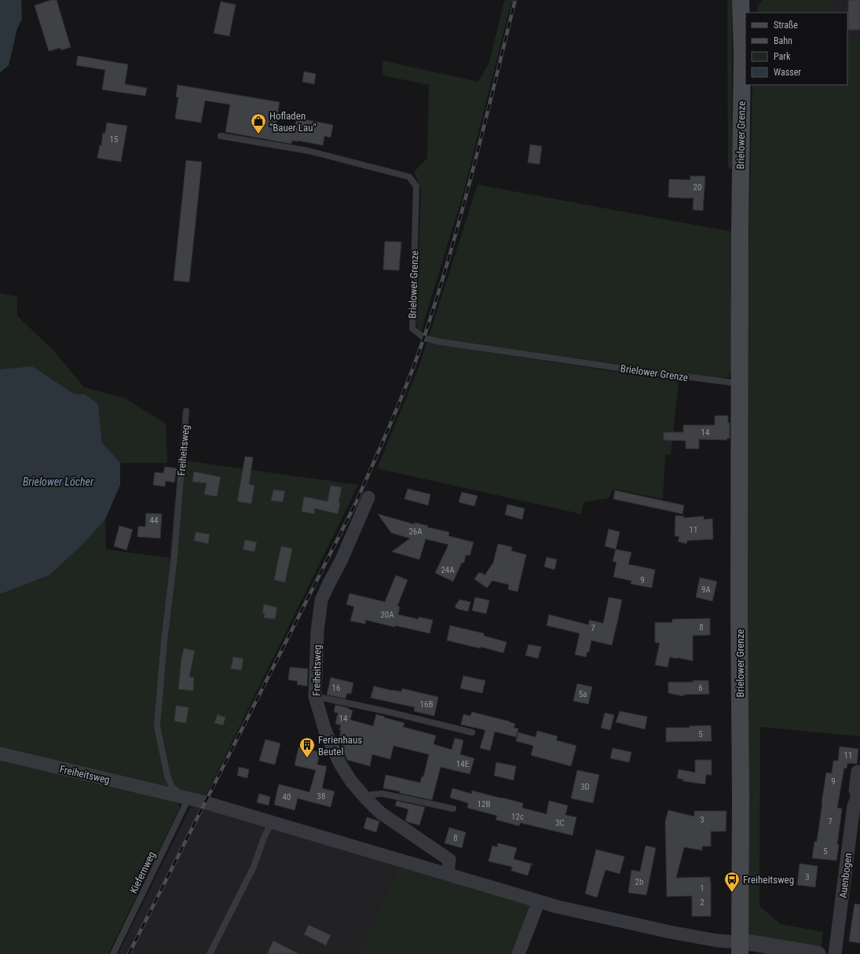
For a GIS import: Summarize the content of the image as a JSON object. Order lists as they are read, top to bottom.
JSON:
{
  "streets": {
    "main road": ["Brielower Grenze"],
    "street": ["Freiheitsweg", "Auenbogen"],
    "lane": ["Kiefernweg"]
  },
  "crossings": [
    ["Brielower Grenze", "Freiheitsweg"],
    ["Freiheitsweg", "Kiefernweg"]
  ],
  "water": ["Brielower Löcher"],
  "places": {
    "shop": ["Hofladen \"Bauer Lau\""],
    "building": ["Ferienhaus Beutel"],
    "bus stop": ["Freiheitsweg"]
  },
  "house_numbers": [
    "15",
    "20",
    "14",
    "44",
    "11",
    "26A",
    "24A",
    "9",
    "9A",
    "20A",
    "8",
    "7",
    "16",
    "6",
    "5a",
    "16B",
    "14",
    "5",
    "11",
    "14E",
    "9",
    "3D",
    "38",
    "40",
    "12B",
    "12c",
    "3",
    "7",
    "3C",
    "8",
    "5",
    "3",
    "2b",
    "1",
    "2"
  ],
  "legend": [
    "Straße",
    "Bahn",
    "Park",
    "Wasser"
  ]
}
